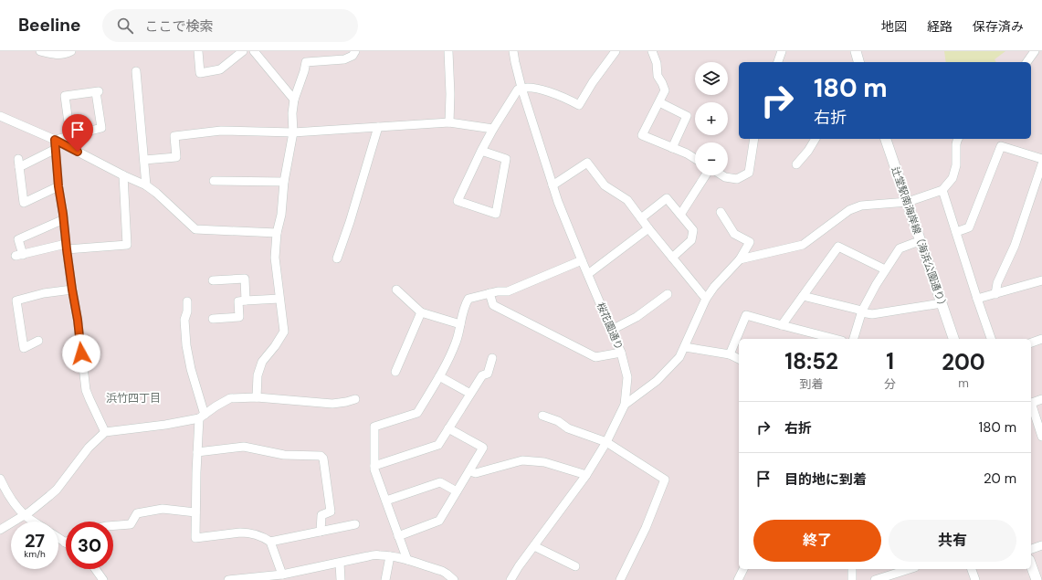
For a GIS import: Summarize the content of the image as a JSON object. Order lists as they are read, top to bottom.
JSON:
{
  "streets": {
    "street": ["辻堂駅南海岸線（海浜公園通り）", "桜花園通り"]
  },
  "districts": ["浜竹四丁目"],
  "page": {
    "header": "Beeline",
    "search": "ここで検索",
    "nav": ["地図", "経路", "保存済み"],
    "map_buttons": ["+", "−"],
    "turn": ["180 m", "右折"],
    "eta": [
      "18:52",
      "到着",
      "1",
      "分",
      "200",
      "m"
    ],
    "list": [
      {
        "name": "右折",
        "value": "180 m"
      },
      {
        "name": "目的地に到着",
        "value": "20 m"
      }
    ],
    "buttons": ["終了", "共有"],
    "speed": "27 km/h",
    "limit": "30"
  }
}
